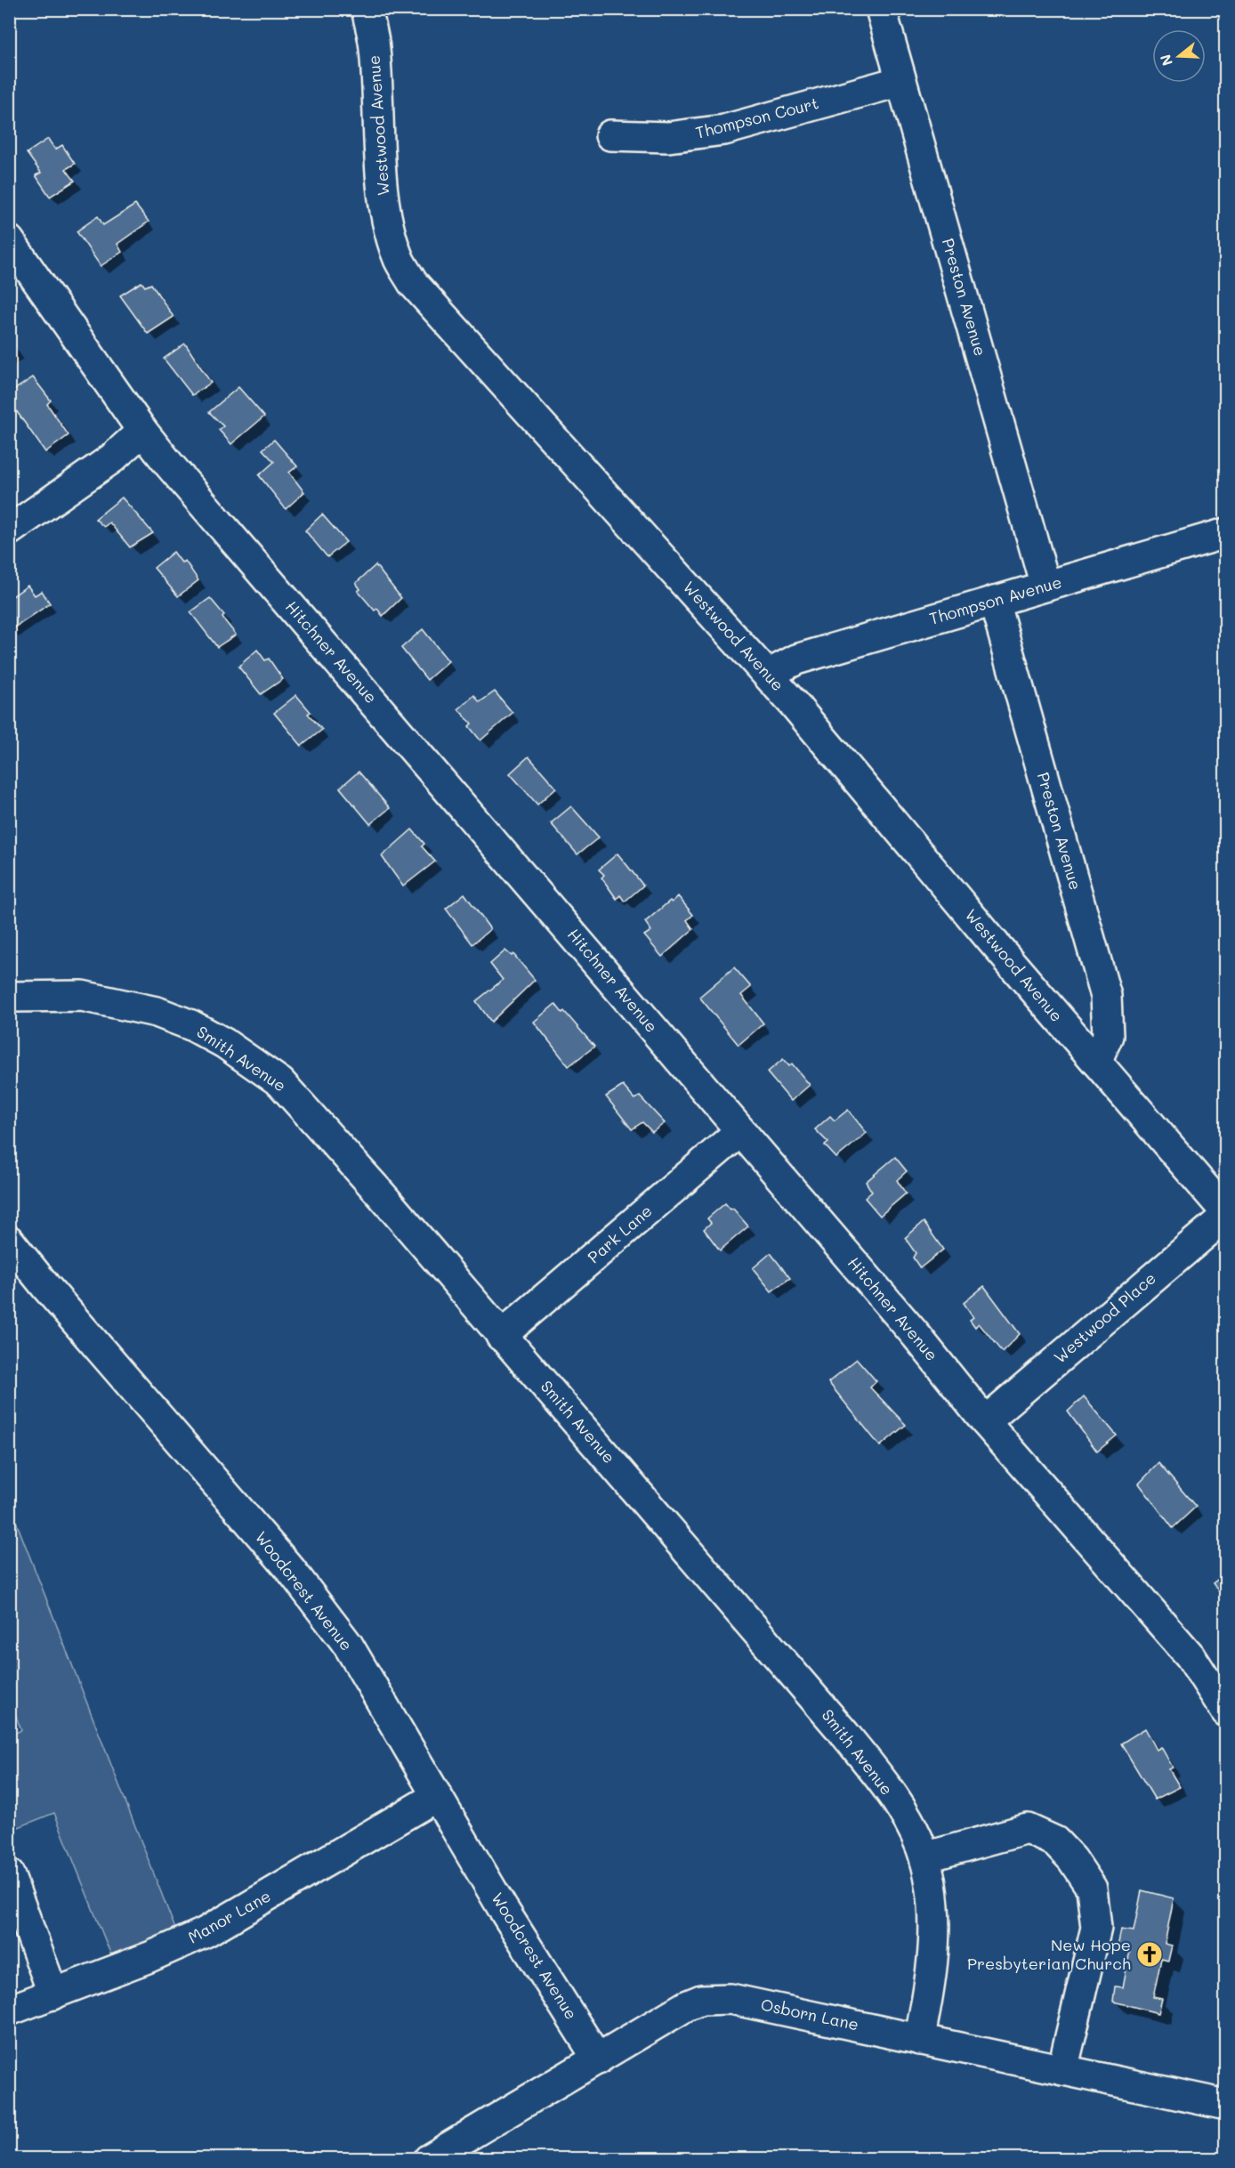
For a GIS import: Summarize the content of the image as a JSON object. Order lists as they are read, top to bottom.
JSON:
{
  "streets": {
    "street": [
      "Thompson Court",
      "Westwood Avenue",
      "Preston Avenue",
      "Thompson Avenue",
      "Hitchner Avenue",
      "Smith Avenue",
      "Park Lane",
      "Westwood Place",
      "Woodcrest Avenue",
      "Manor Lane",
      "Osborn Lane"
    ]
  },
  "crossings": [
    ["Thompson Court", "Preston Avenue"],
    ["Westwood Avenue", "Preston Avenue"],
    ["Westwood Avenue", "Thompson Avenue"],
    ["Westwood Avenue", "Westwood Place"],
    ["Preston Avenue", "Thompson Avenue"],
    ["Hitchner Avenue", "Park Lane"],
    ["Hitchner Avenue", "Westwood Place"],
    ["Smith Avenue", "Park Lane"],
    ["Smith Avenue", "Osborn Lane"],
    ["Woodcrest Avenue", "Manor Lane"],
    ["Woodcrest Avenue", "Osborn Lane"]
  ],
  "places": {
    "church": ["New Hope Presbyterian Church"]
  },
  "north": "left"
}
